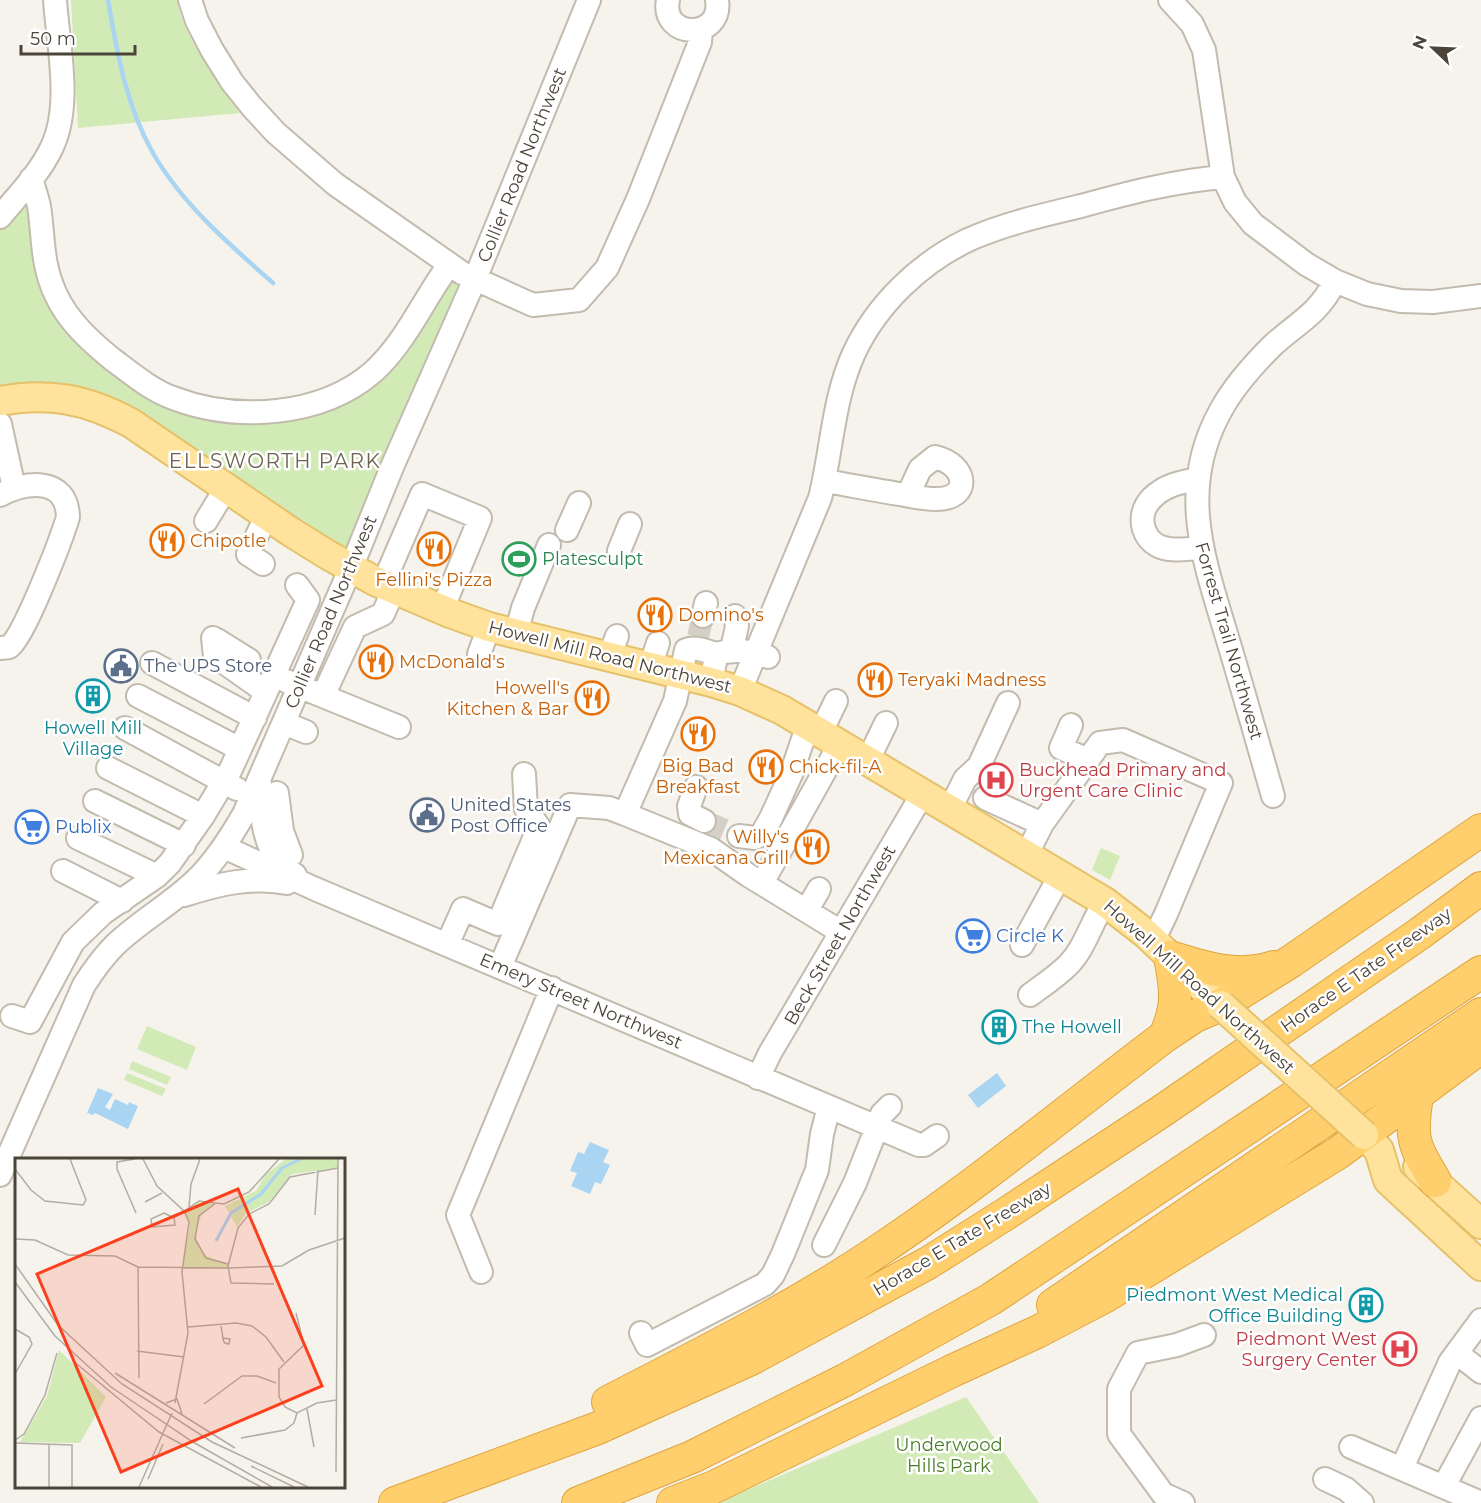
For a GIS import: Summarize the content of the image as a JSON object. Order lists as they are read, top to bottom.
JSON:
{
  "streets": {
    "highway": ["Horace E Tate Freeway"],
    "main road": ["Howell Mill Road Northwest"],
    "street": [
      "Collier Road Northwest",
      "Forrest Trail Northwest",
      "Beck Street Northwest",
      "Emery Street Northwest"
    ]
  },
  "crossings": [
    ["Collier Road Northwest", "Howell Mill Road Northwest"],
    ["Collier Road Northwest", "Emery Street Northwest"],
    ["Howell Mill Road Northwest", "Beck Street Northwest"],
    ["Beck Street Northwest", "Emery Street Northwest"]
  ],
  "districts": ["ELLSWORTH PARK"],
  "parks": ["Underwood Hills Park"],
  "places": {
    "restaurant": [
      "Chipotle",
      "Fellini's Pizza",
      "Domino's",
      "McDonald's",
      "Teryaki Madness",
      "Howell's Kitchen & Bar",
      "Big Bad Breakfast",
      "Chick-fil-A",
      "Willy's Mexicana Grill"
    ],
    "sports": ["Platesculpt"],
    "public building": ["The UPS Store", "United States Post Office"],
    "building": ["Howell Mill Village", "The Howell", "Piedmont West Medical Office Building"],
    "hospital": ["Buckhead Primary and Urgent Care Clinic", "Piedmont West Surgery Center"],
    "supermarket": ["Publix", "Circle K"]
  },
  "scale_bar": "50 m",
  "north": "top left"
}
